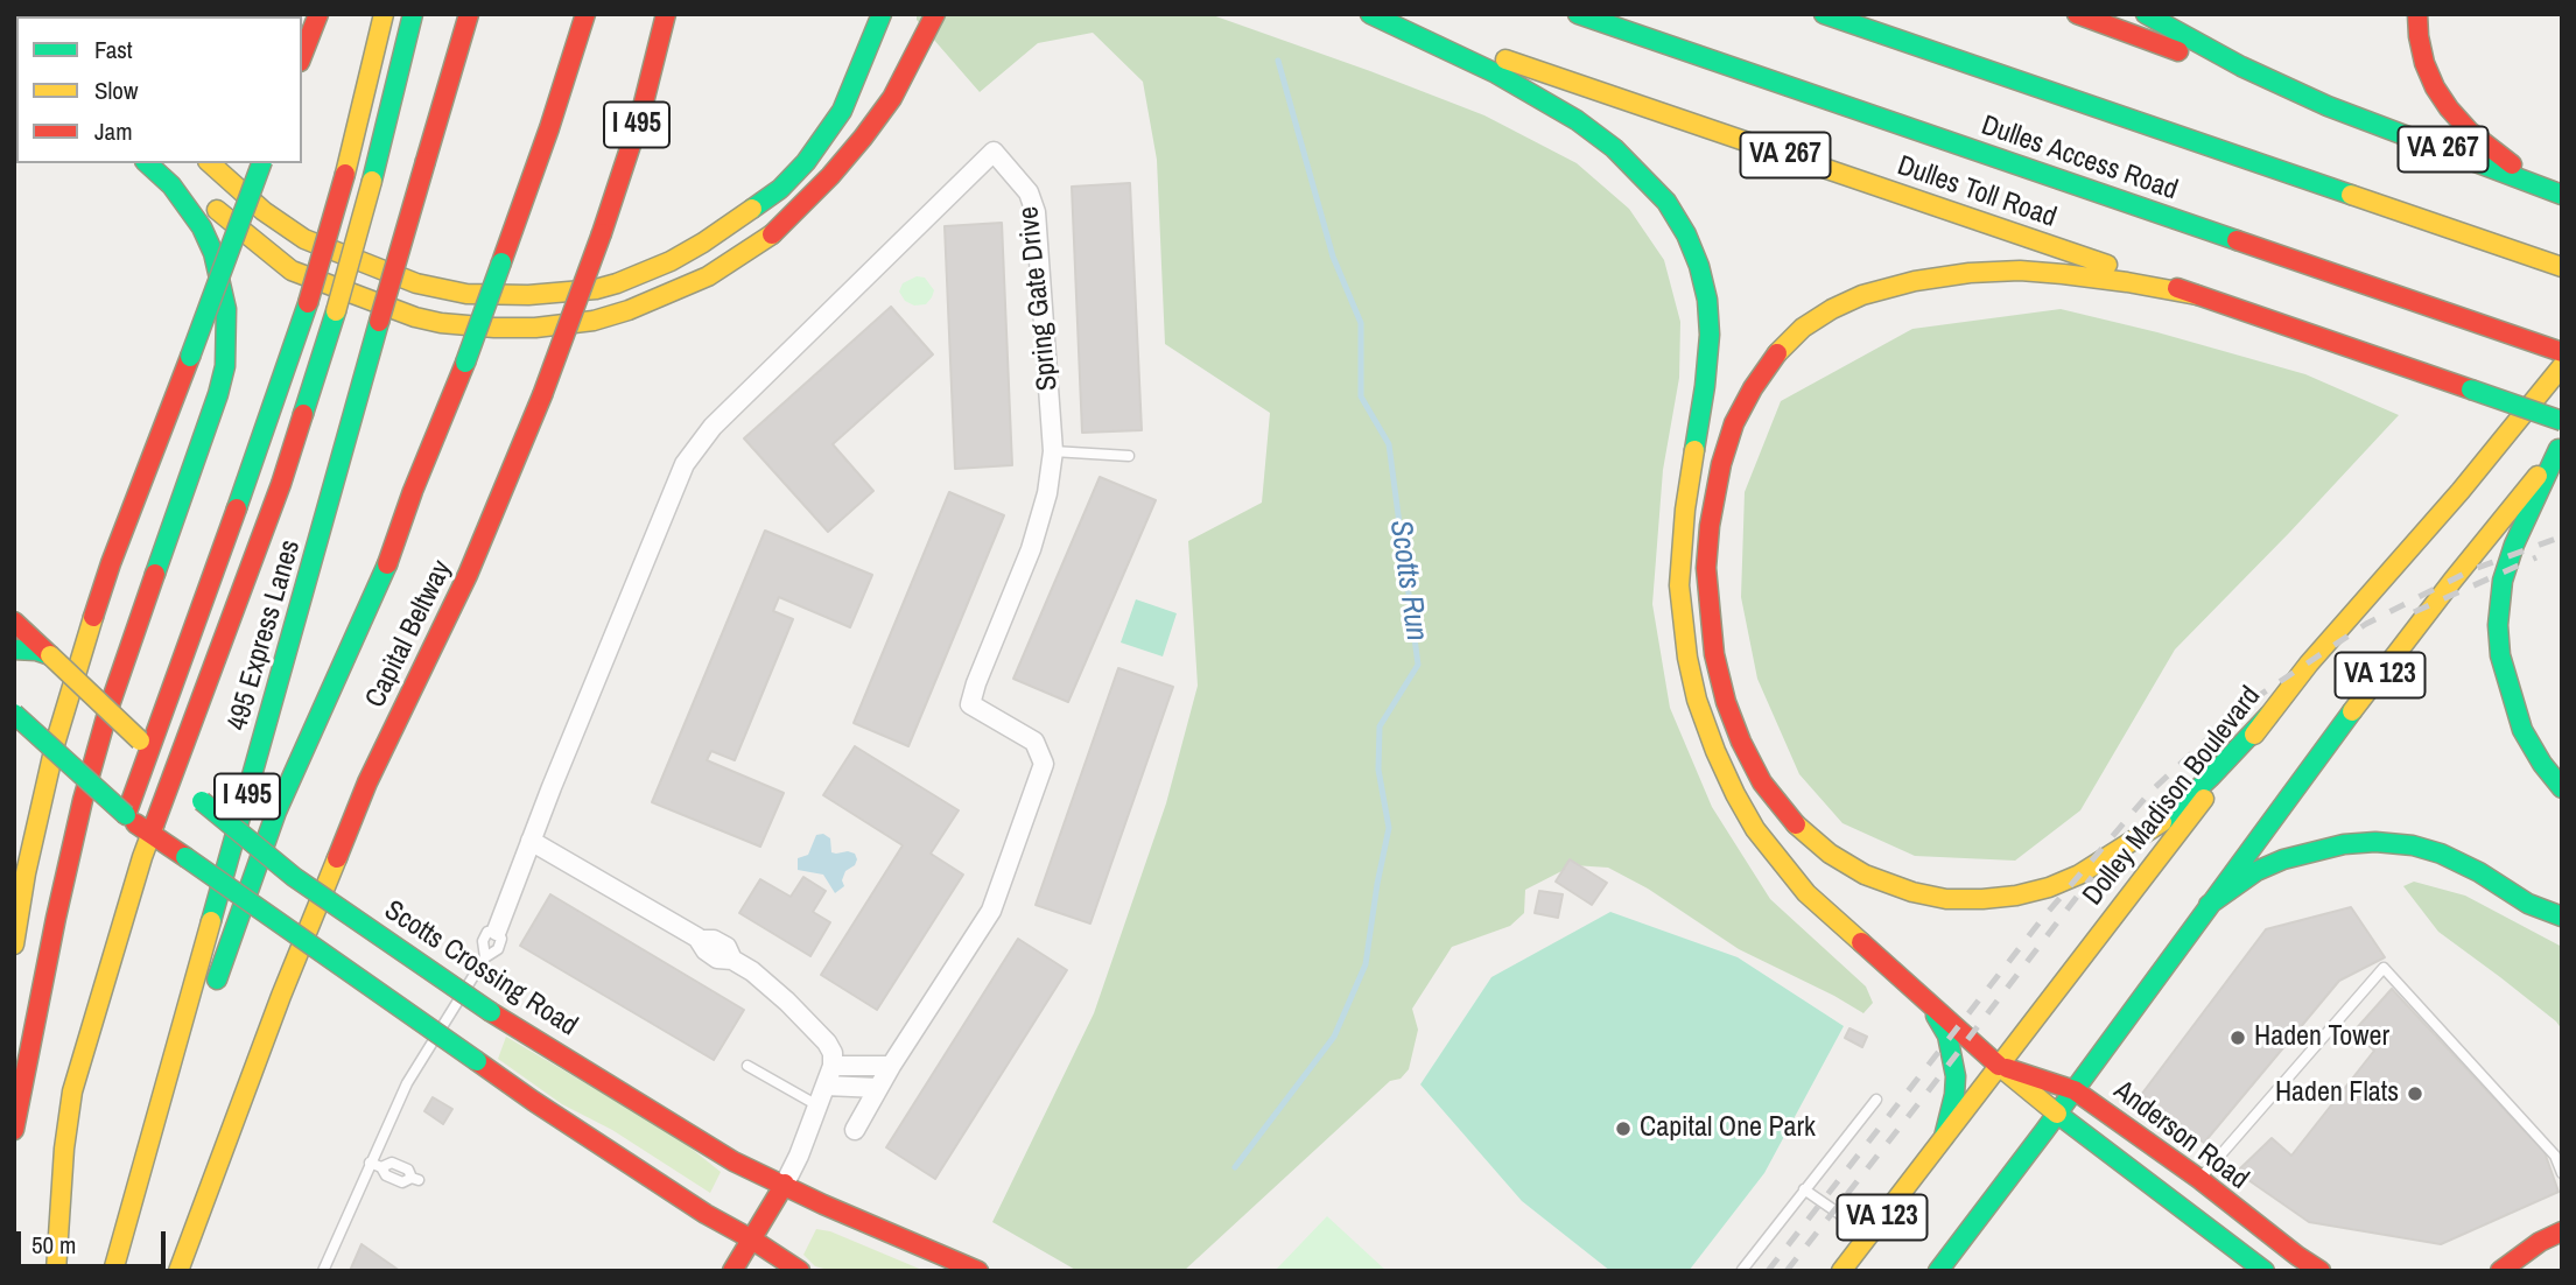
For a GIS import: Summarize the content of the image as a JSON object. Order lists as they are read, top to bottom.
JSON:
{
  "streets": {
    "main road": [
      "I 495",
      "VA 267",
      "Dulles Access Road",
      "Dulles Toll Road",
      "Capital Beltway",
      "495 Express Lanes",
      "VA 123",
      "Dolley Madison Boulevard",
      "Scotts Crossing Road",
      "Anderson Road"
    ],
    "street": ["Spring Gate Drive"]
  },
  "crossings": [
    ["VA 123", "Anderson Road"],
    ["Dolley Madison Boulevard", "Anderson Road"]
  ],
  "water": ["Scotts Run"],
  "places": ["Haden Tower", "Haden Flats", "Capital One Park"],
  "legend": ["Fast", "Slow", "Jam"],
  "scale_bar": "50 m"
}
